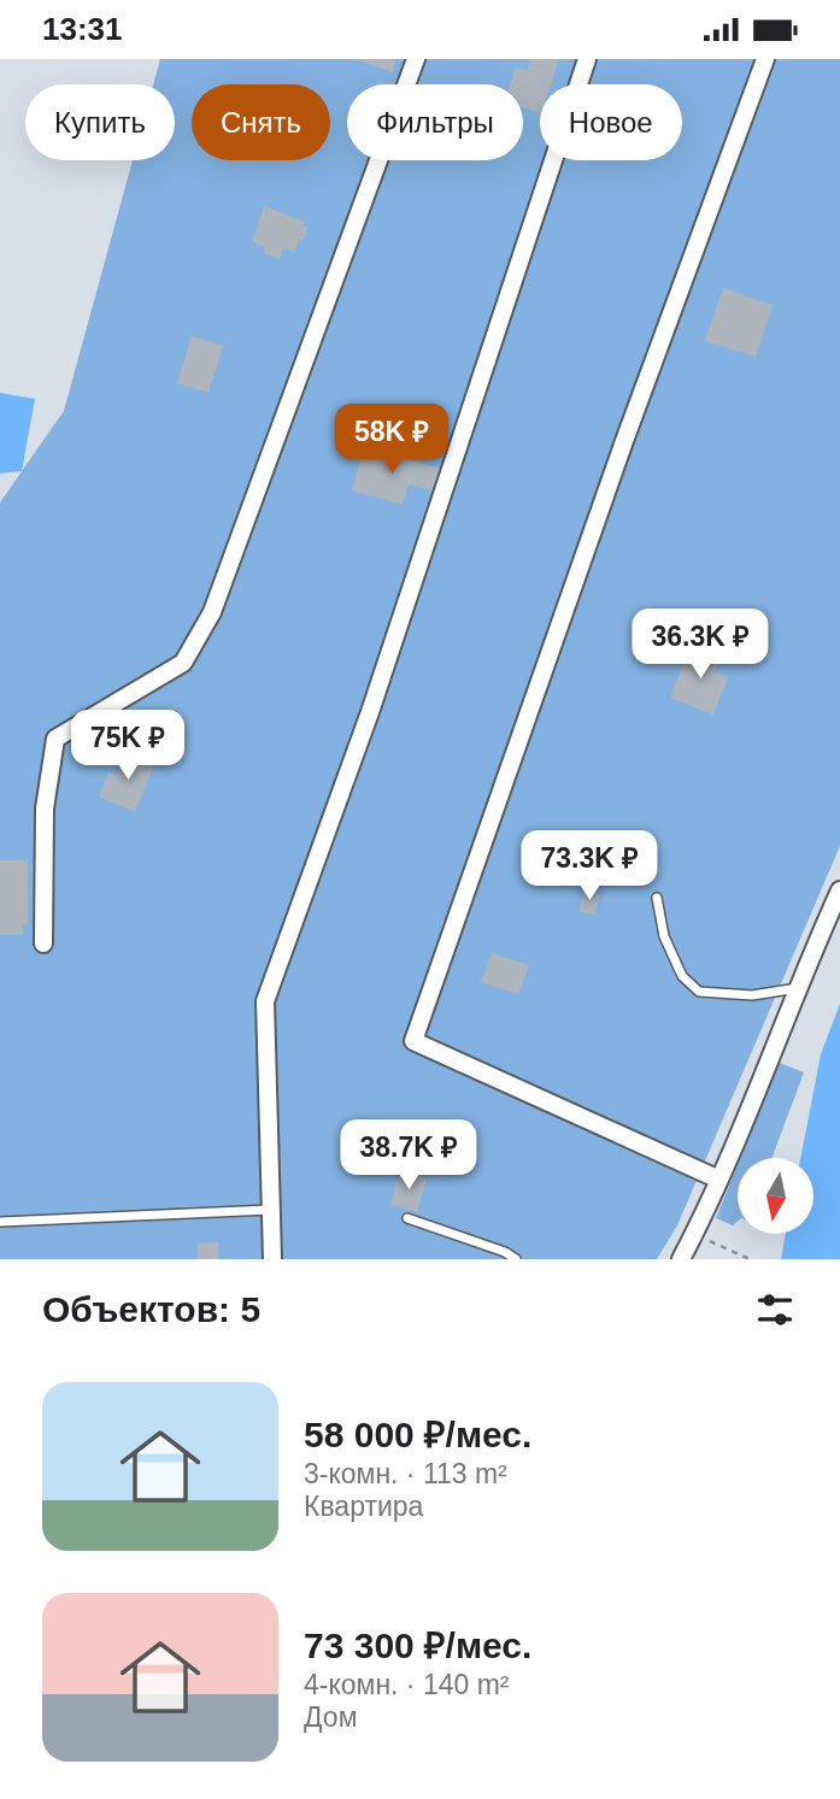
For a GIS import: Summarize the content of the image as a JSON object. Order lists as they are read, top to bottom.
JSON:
{
  "north": "bottom",
  "page": {
    "status": "13:31",
    "chip": [
      "Купить",
      "Снять",
      "Фильтры",
      "Новое"
    ],
    "price": [
      "58K ₽",
      "36.3K ₽",
      "75K ₽",
      "73.3K ₽",
      "38.7K ₽"
    ],
    "heading": "Объектов: 5",
    "list": [
      {
        "name": "58 000 ₽/мес.",
        "note": "3-комн. · 113 m² · Квартира"
      },
      {
        "name": "73 300 ₽/мес.",
        "note": "4-комн. · 140 m² · Дом"
      }
    ]
  }
}
